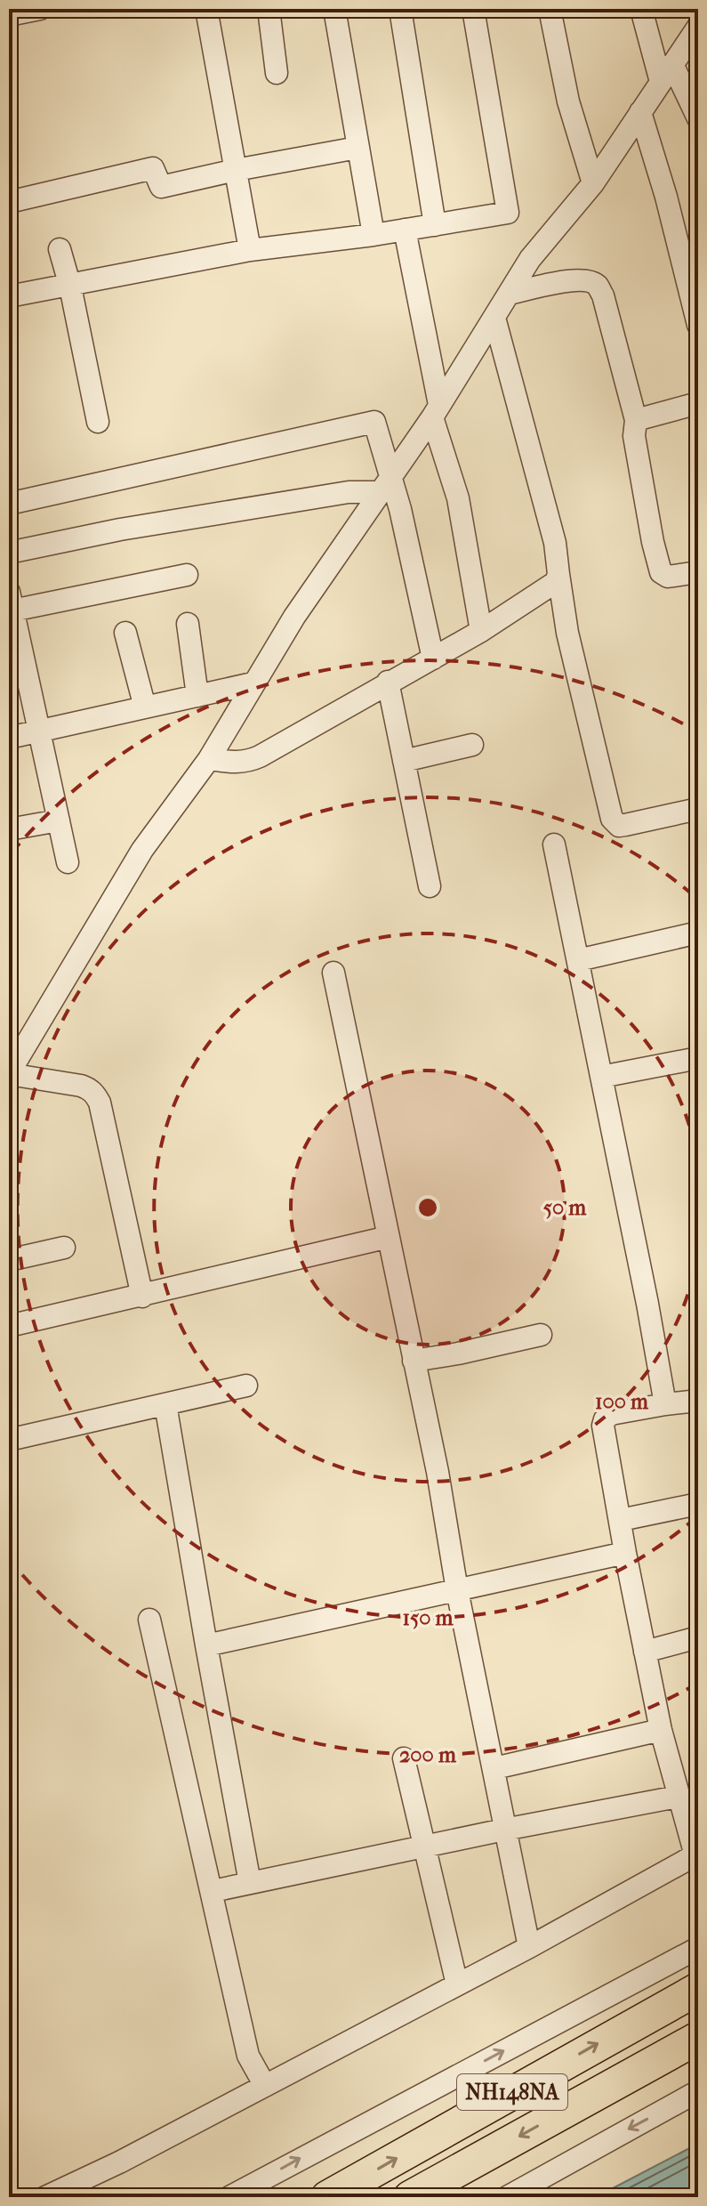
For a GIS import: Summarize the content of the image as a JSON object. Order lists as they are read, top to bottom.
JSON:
{
  "streets": {
    "highway": ["NH148NA"]
  },
  "rings": [
    "50 m",
    "100 m",
    "150 m",
    "200 m"
  ]
}
